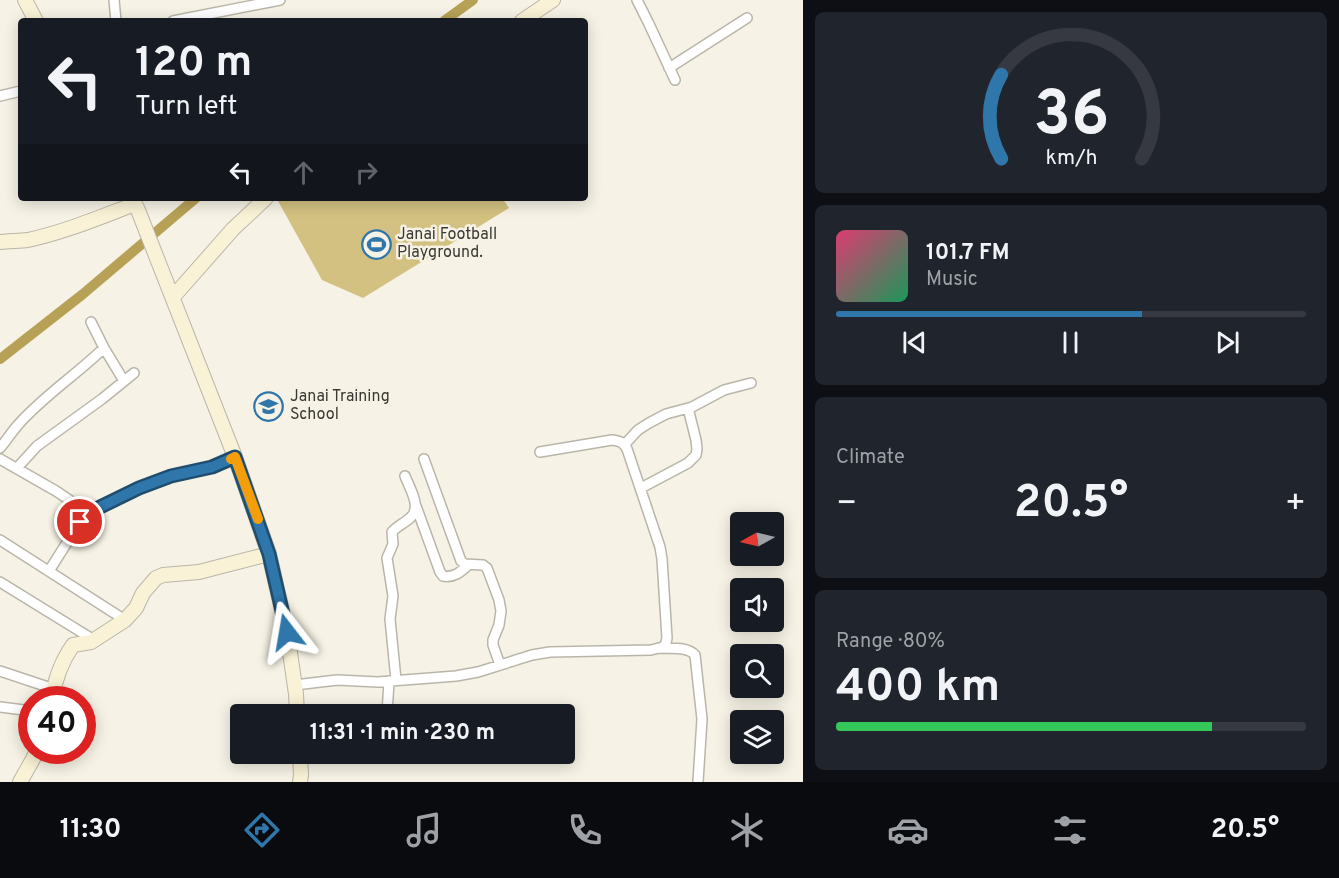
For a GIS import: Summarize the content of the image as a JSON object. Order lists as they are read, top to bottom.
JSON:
{
  "places": {
    "sports": ["Janai Football Playground."],
    "school or university": ["Janai Training School"]
  },
  "north": "left",
  "page": {
    "turn": ["120 m", "Turn left"],
    "song": ["101.7 FM", "Music"],
    "tile": [
      "Climate",
      ["Range · 80%", "400 km"]
    ],
    "heat": ["−", "20.5°", "+"],
    "limit": "40",
    "trip": "11:31 · 1 min · 230 m",
    "tabs": ["11:30", "20.5°"],
    "gauge": ["36", "km/h"]
  }
}
